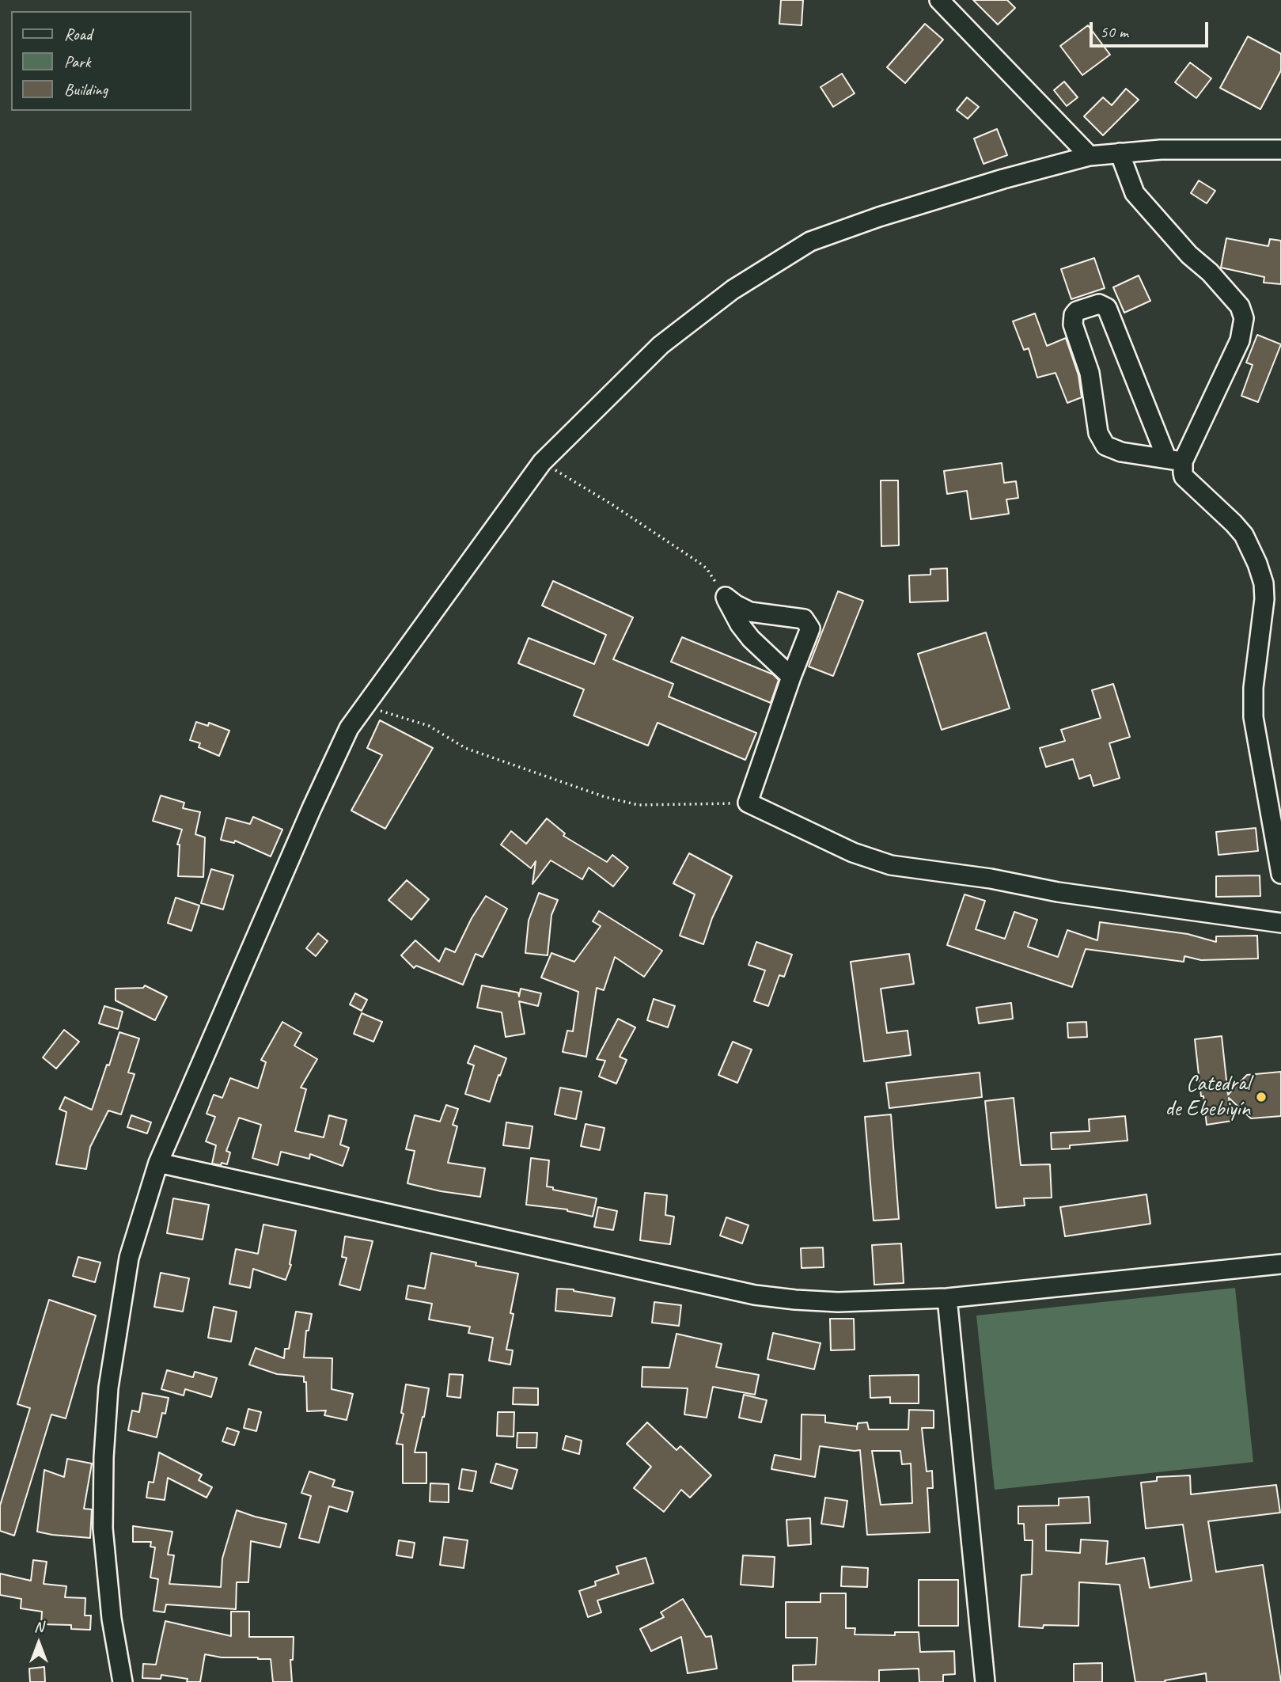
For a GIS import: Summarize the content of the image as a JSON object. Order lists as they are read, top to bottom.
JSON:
{
  "places": ["Catedral de Ebebiyín"],
  "legend": ["Road", "Park", "Building"],
  "scale_bar": "50 m",
  "north": "top"
}
